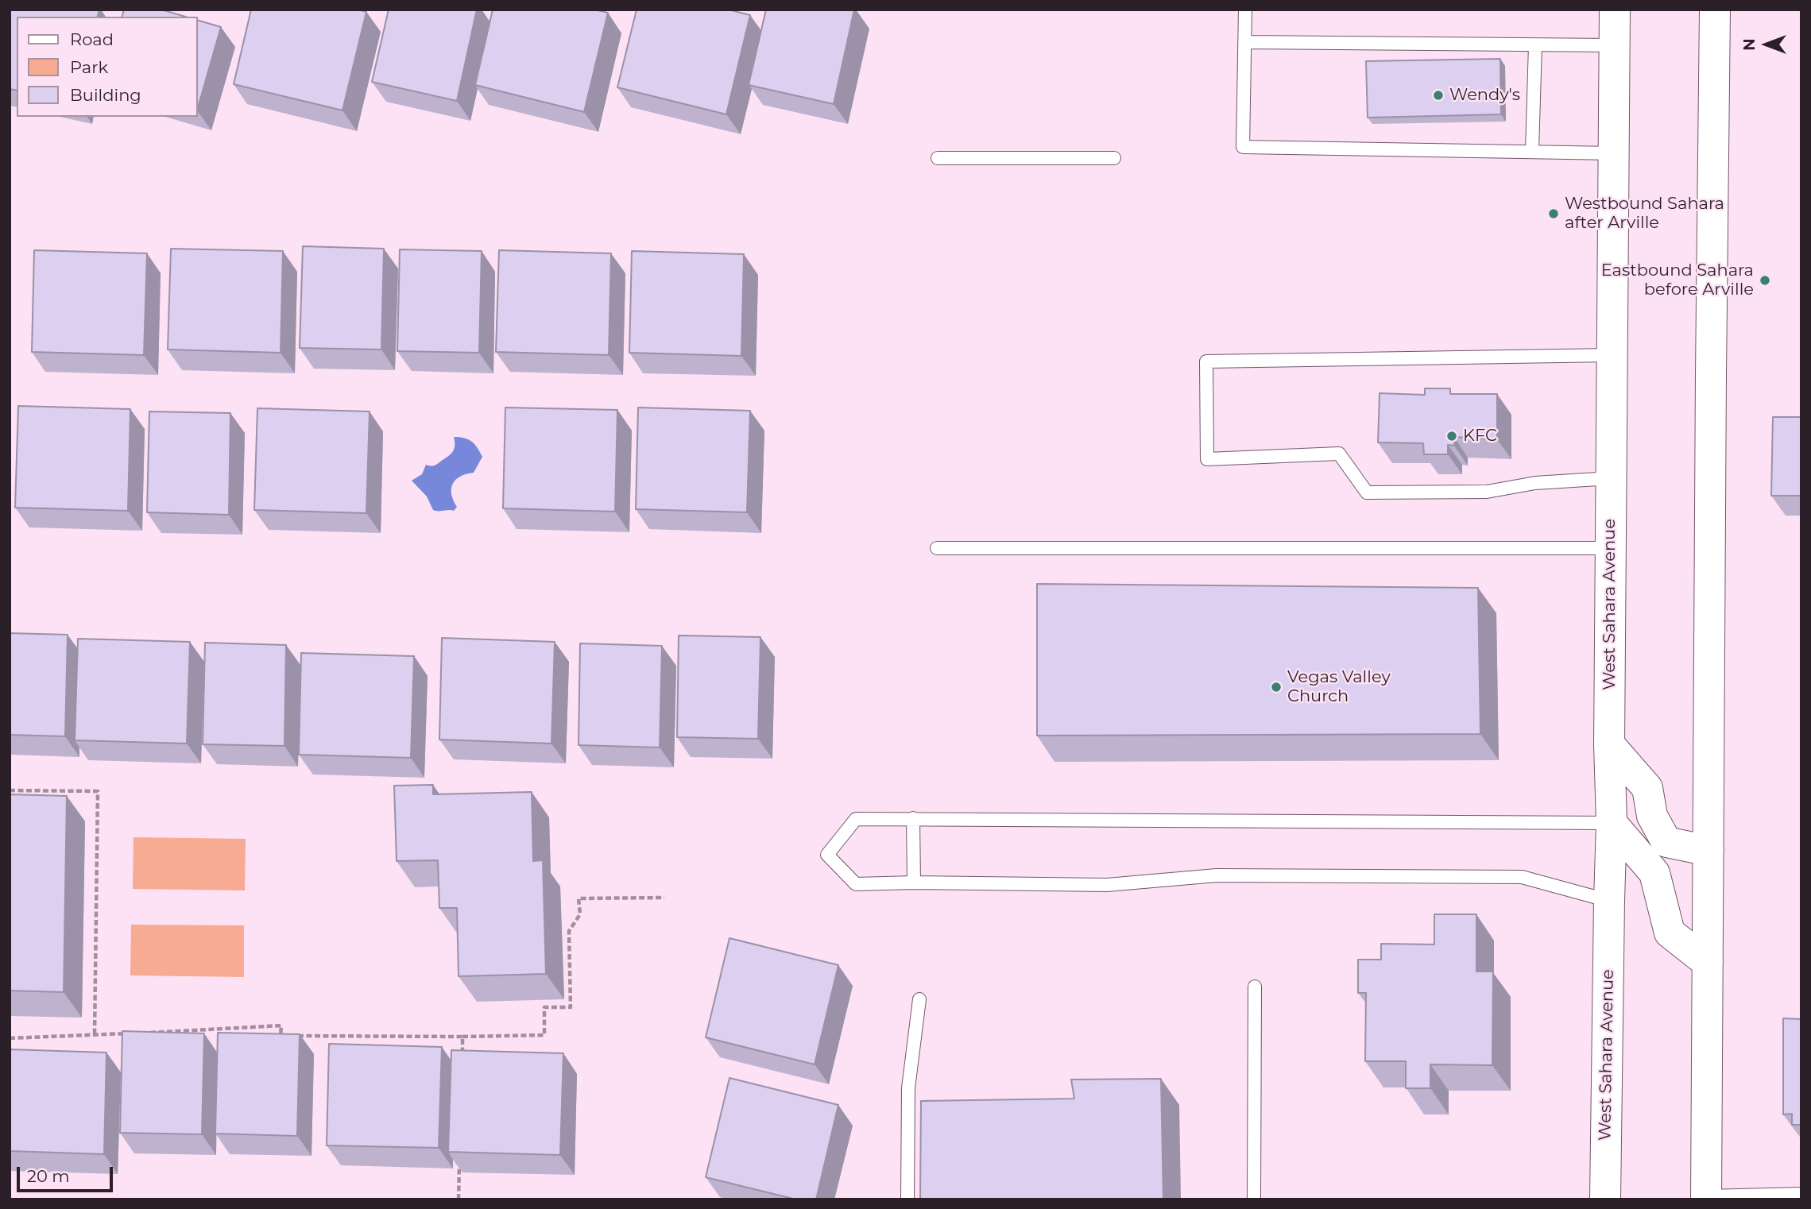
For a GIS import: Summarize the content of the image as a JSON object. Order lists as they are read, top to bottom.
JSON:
{
  "streets": {
    "main road": ["West Sahara Avenue"]
  },
  "places": [
    "Wendy's",
    "Westbound Sahara after Arville",
    "Eastbound Sahara before Arville",
    "KFC",
    "Vegas Valley Church"
  ],
  "legend": ["Road", "Park", "Building"],
  "scale_bar": "20 m",
  "north": "left"
}
